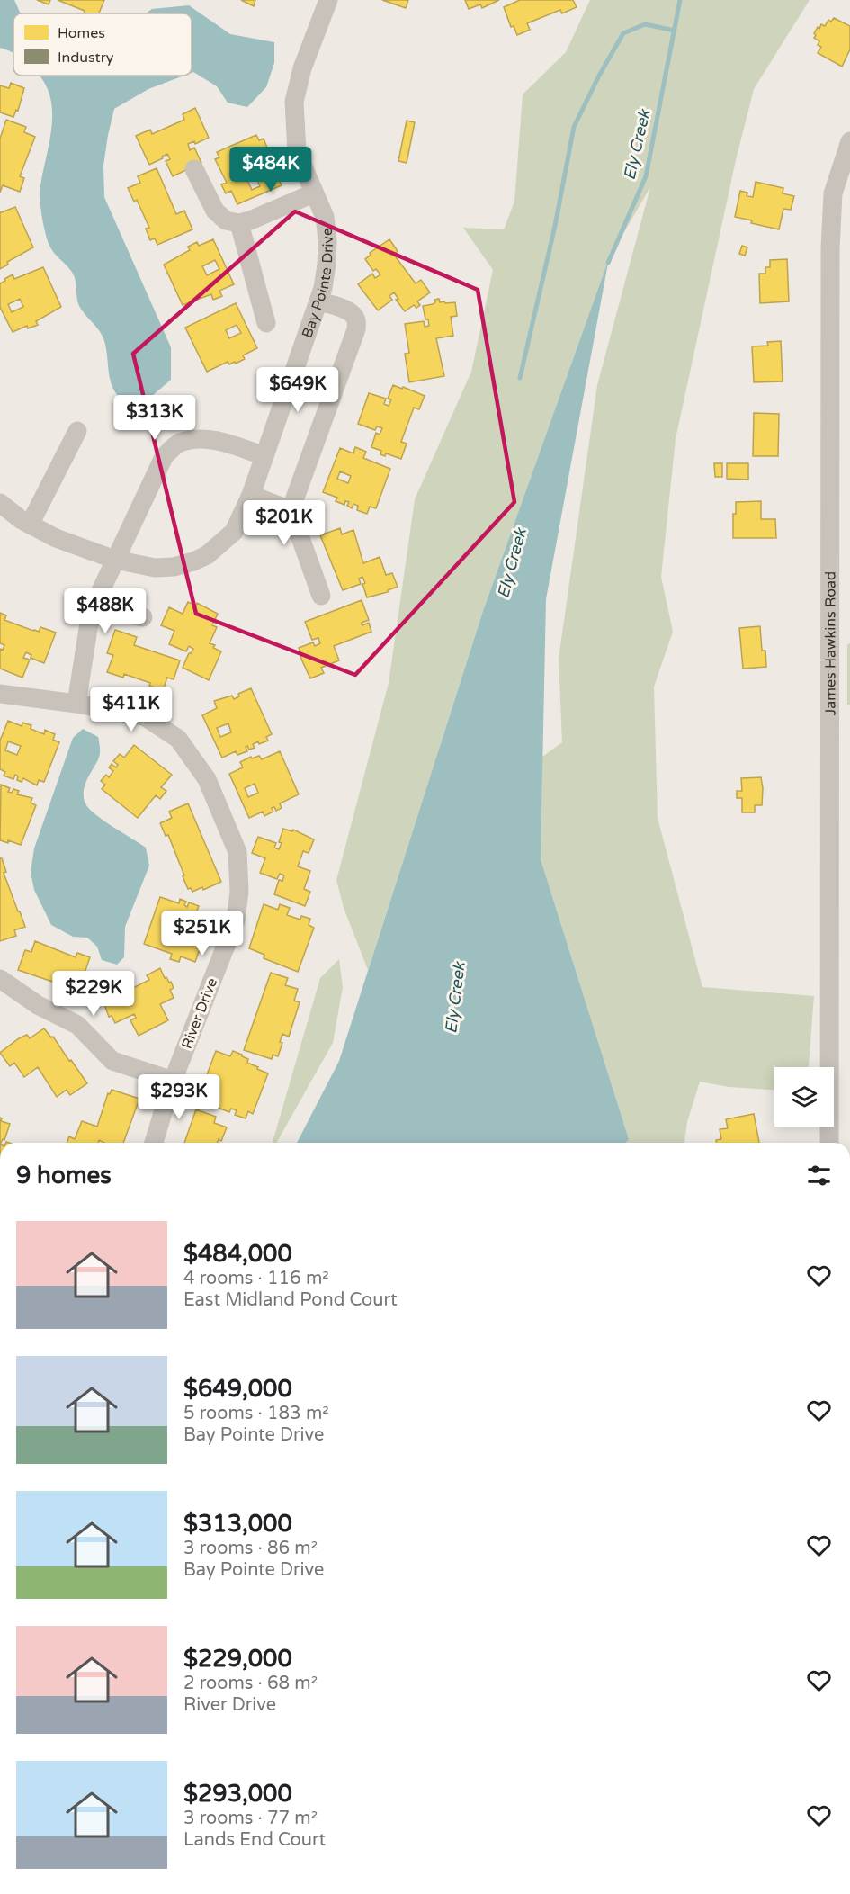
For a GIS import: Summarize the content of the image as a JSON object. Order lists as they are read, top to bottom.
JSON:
{
  "streets": {
    "street": ["Bay Pointe Drive", "James Hawkins Road", "River Drive"]
  },
  "water": ["Ely Creek"],
  "legend": ["Homes", "Industry"],
  "page": {
    "price": [
      "$484K",
      "$649K",
      "$313K",
      "$201K",
      "$488K",
      "$411K",
      "$251K",
      "$229K",
      "$293K"
    ],
    "heading": "9 homes",
    "list": [
      {
        "name": "$484,000",
        "note": "4 rooms · 116 m² · East Midland Pond Court"
      },
      {
        "name": "$649,000",
        "note": "5 rooms · 183 m² · Bay Pointe Drive"
      },
      {
        "name": "$313,000",
        "note": "3 rooms · 86 m² · Bay Pointe Drive"
      },
      {
        "name": "$229,000",
        "note": "2 rooms · 68 m² · River Drive"
      },
      {
        "name": "$293,000",
        "note": "3 rooms · 77 m² · Lands End Court"
      }
    ]
  }
}
